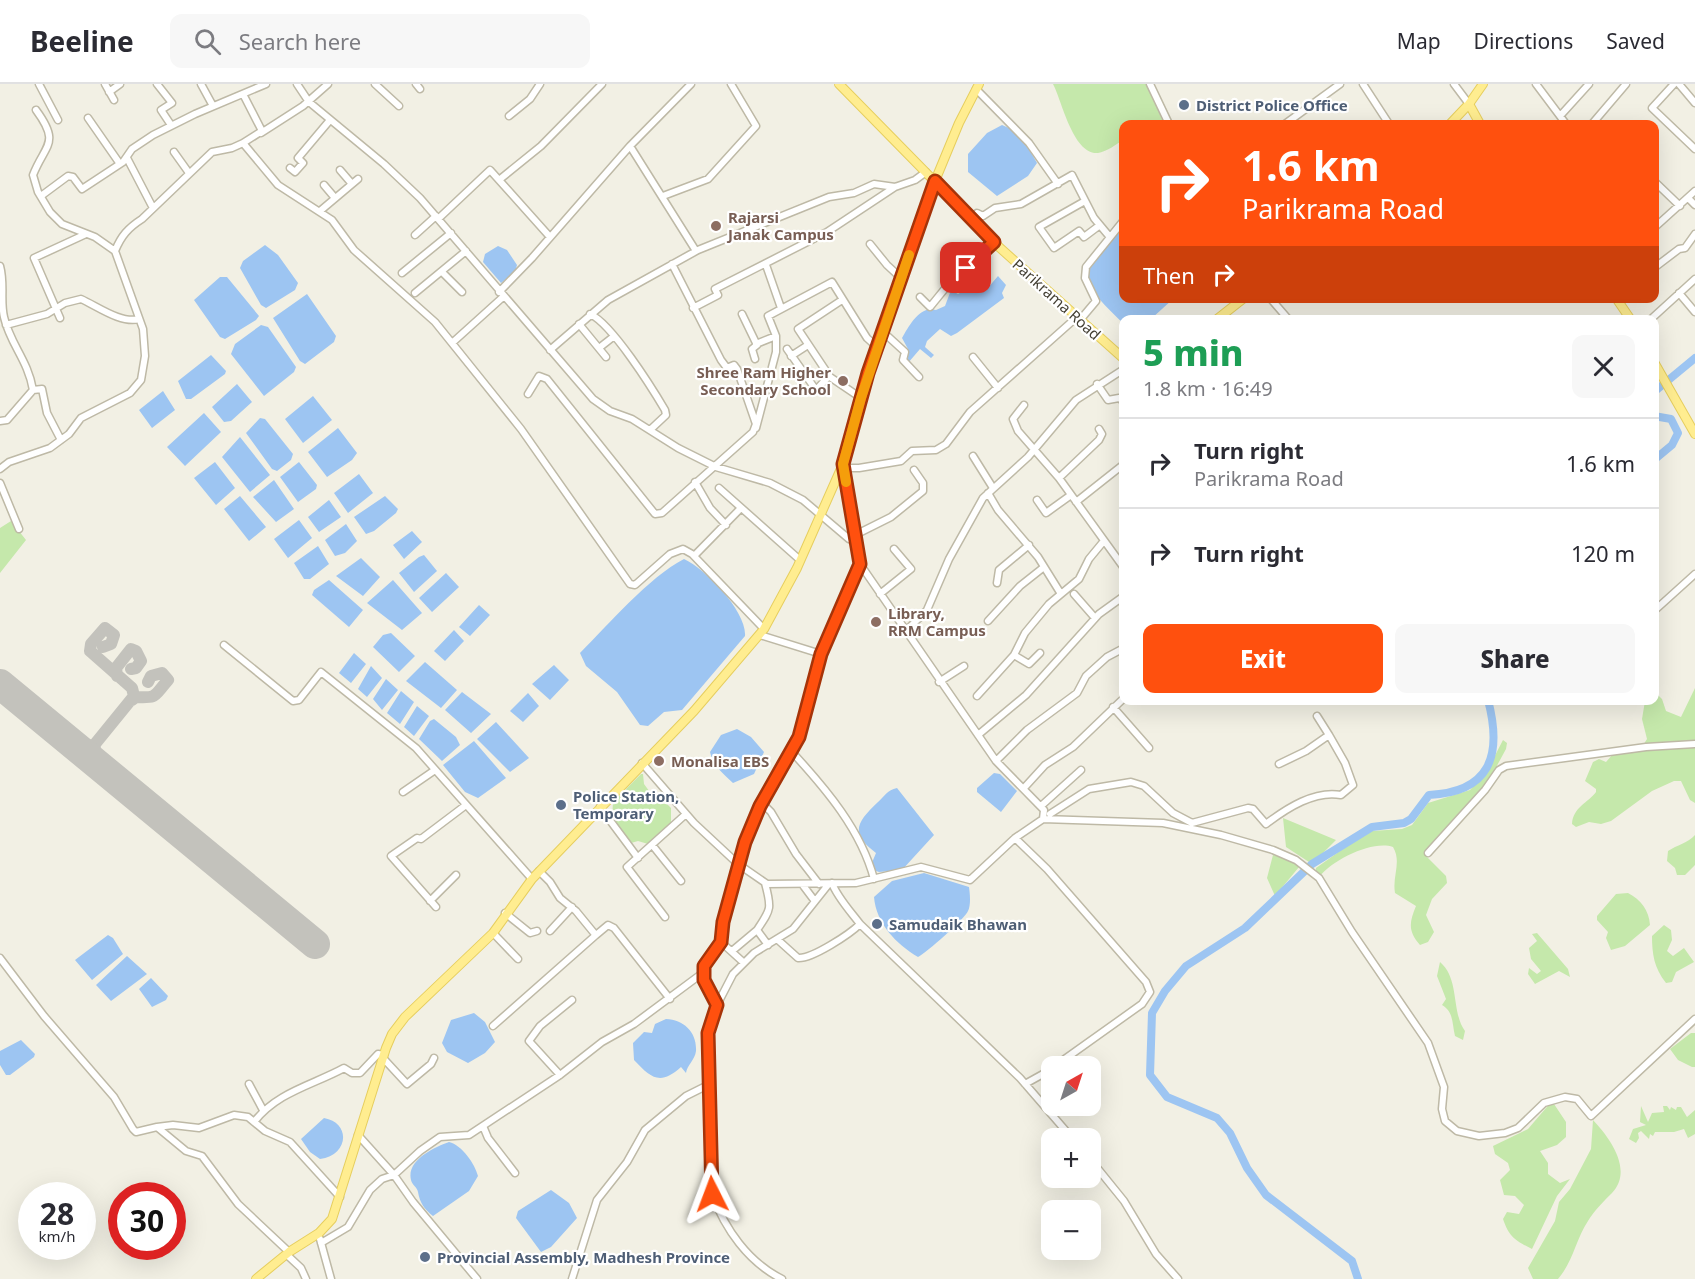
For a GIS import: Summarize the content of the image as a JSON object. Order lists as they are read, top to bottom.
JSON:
{
  "streets": {
    "main road": ["Parikrama Road"]
  },
  "places": [
    "District Police Office",
    "Rajarsi Janak Campus",
    "Shree Ram Higher Secondary School",
    "Library, RRM Campus",
    "Monalisa EBS",
    "Police Station, Temporary",
    "Samudaik Bhawan",
    "Provincial Assembly, Madhesh Province"
  ],
  "north": "top right",
  "page": {
    "header": "Beeline",
    "search": "Search here",
    "nav": ["Map", "Directions", "Saved"],
    "turn": ["1.6 km", "Parikrama Road"],
    "then": "Then",
    "heading": ["5 min", "1.8 km · 16:49"],
    "list": [
      {
        "name": "Turn right",
        "note": "Parikrama Road",
        "value": "1.6 km"
      },
      {
        "name": "Turn right",
        "value": "120 m"
      }
    ],
    "buttons": ["Exit", "Share"],
    "map_buttons": ["+", "−"],
    "speed": "28 km/h",
    "limit": "30"
  }
}
